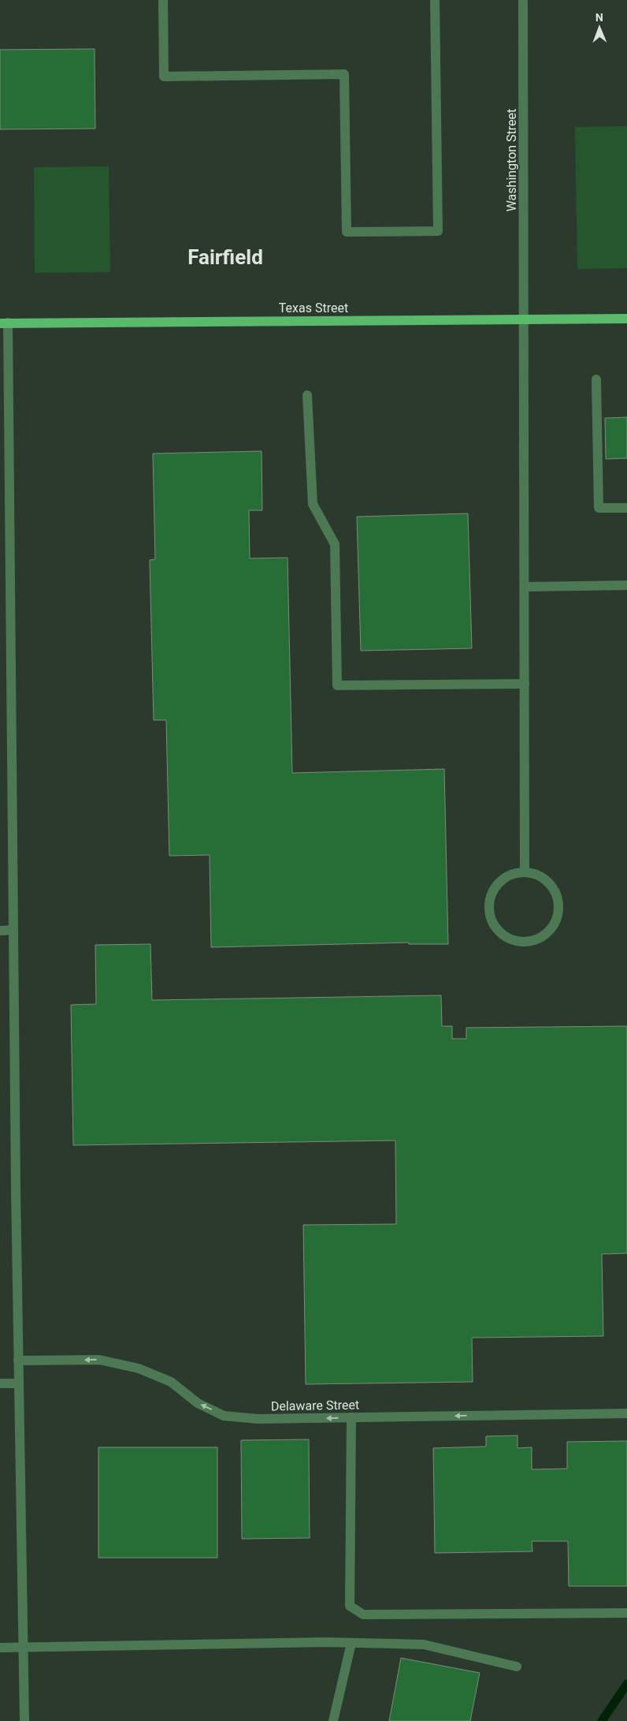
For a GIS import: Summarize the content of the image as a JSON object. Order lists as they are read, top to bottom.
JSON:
{
  "streets": {
    "main road": ["Texas Street"],
    "street": ["Washington Street", "Delaware Street"]
  },
  "crossings": [
    ["Washington Street", "Texas Street"]
  ],
  "one_way": ["Delaware Street"],
  "districts": ["Fairfield"],
  "north": "top"
}
